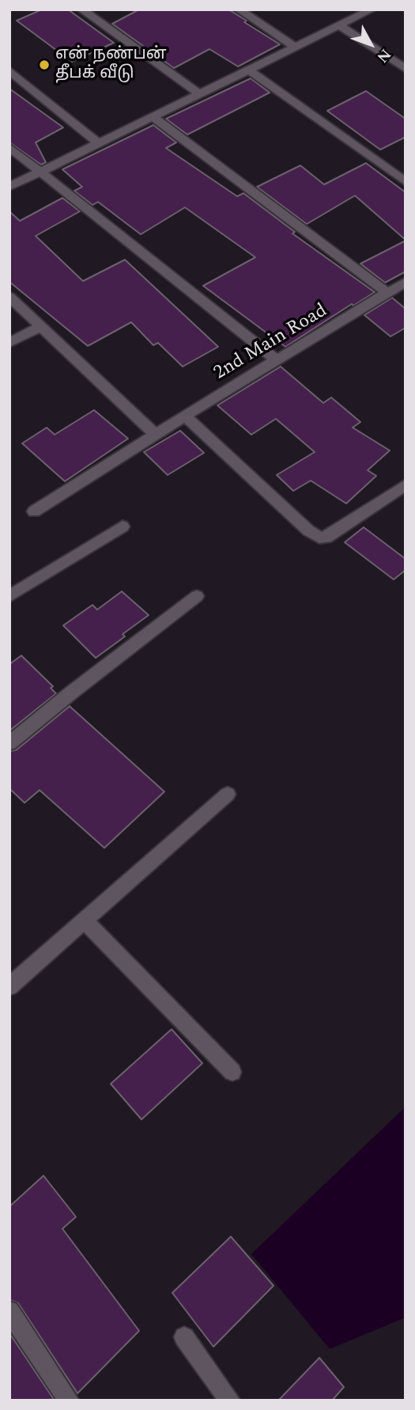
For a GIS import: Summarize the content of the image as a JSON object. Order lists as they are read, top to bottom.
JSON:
{
  "streets": {
    "street": ["2nd Main Road"]
  },
  "places": ["என் நண்பன் தீபக் வீடு"],
  "north": "bottom right"
}
